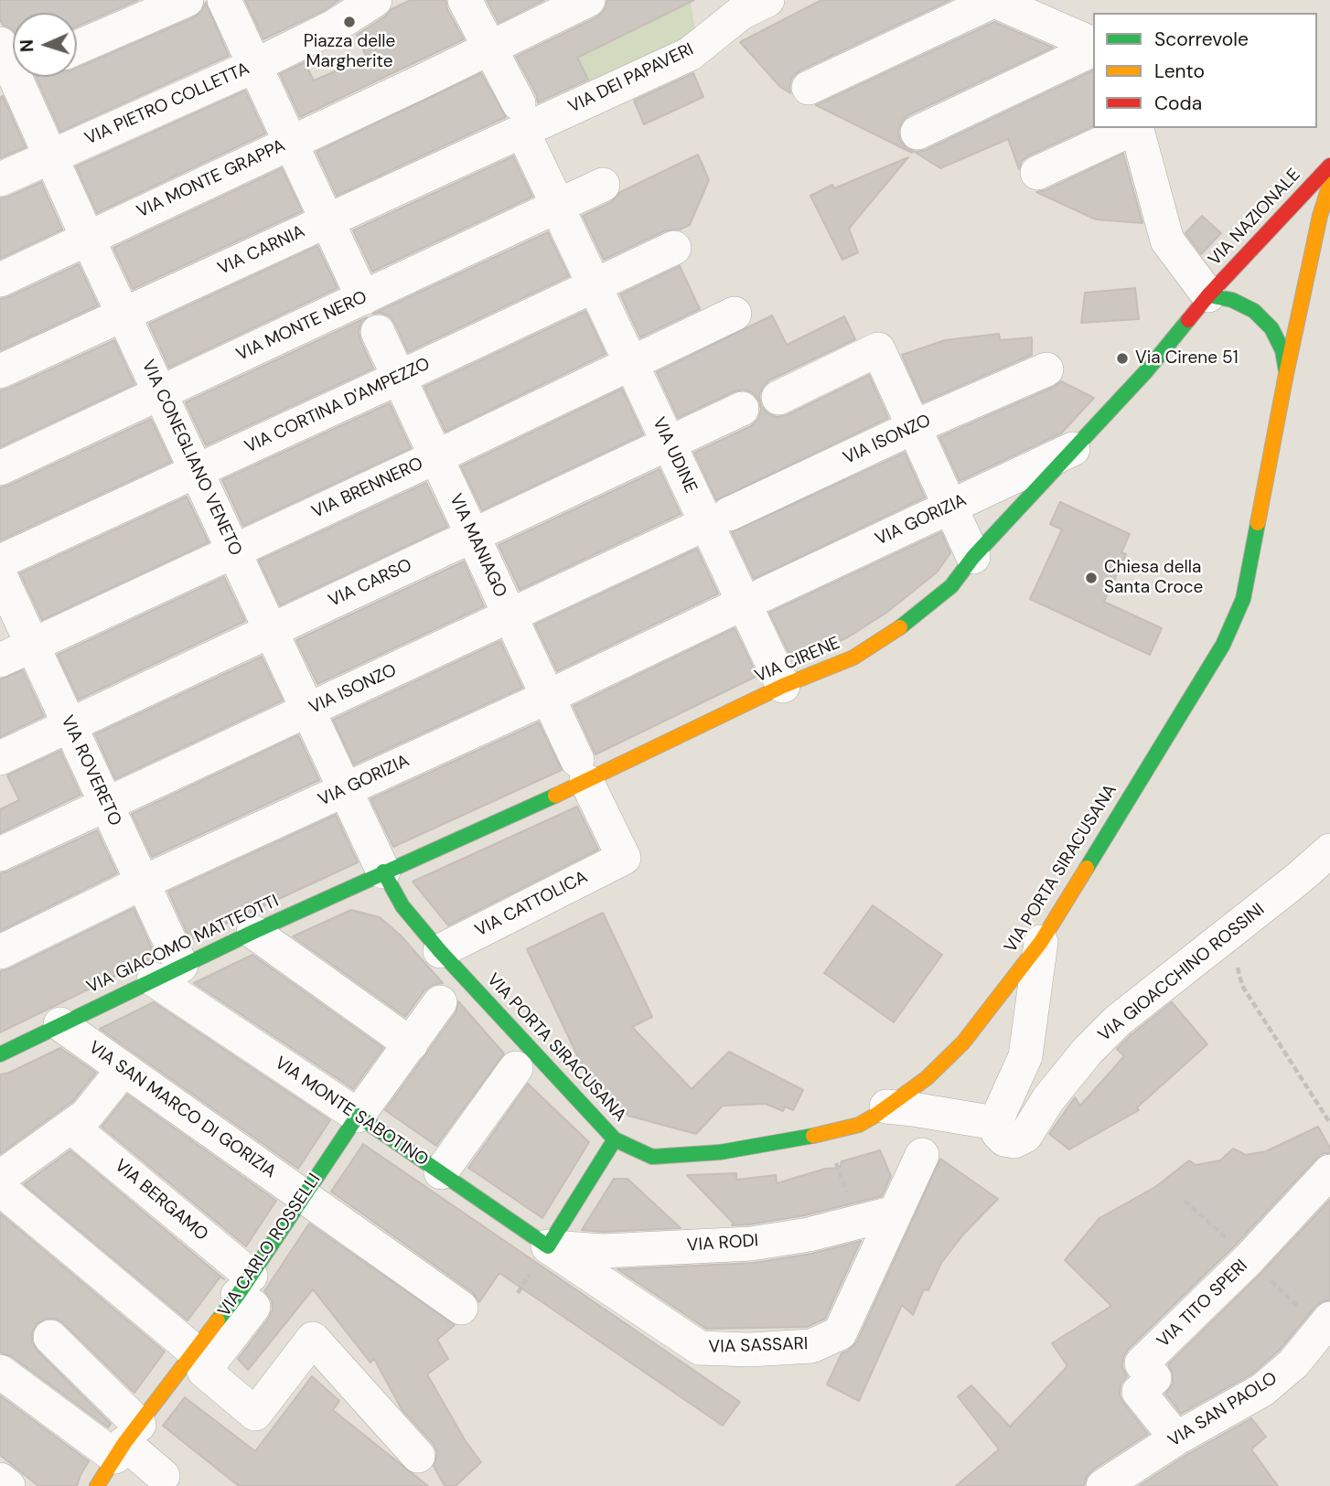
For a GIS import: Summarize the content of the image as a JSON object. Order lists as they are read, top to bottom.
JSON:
{
  "streets": {
    "main road": [
      "VIA NAZIONALE",
      "VIA CIRENE",
      "VIA PORTA SIRACUSANA",
      "VIA GIACOMO MATTEOTTI",
      "VIA MONTE SABOTINO",
      "VIA CARLO ROSSELLI"
    ],
    "street": [
      "VIA DEI PAPAVERI",
      "VIA PIETRO COLLETTA",
      "VIA MONTE GRAPPA",
      "VIA CARNIA",
      "VIA MONTE NERO",
      "VIA CORTINA D'AMPEZZO",
      "VIA ISONZO",
      "VIA UDINE",
      "VIA CONEGLIANO VENETO",
      "VIA BRENNERO",
      "VIA GORIZIA",
      "VIA MANIAGO",
      "VIA CARSO",
      "VIA ROVERETO",
      "VIA CATTOLICA",
      "VIA GIOACCHINO ROSSINI",
      "VIA SAN MARCO DI GORIZIA",
      "VIA BERGAMO",
      "VIA RODI",
      "VIA TITO SPERI",
      "VIA SASSARI",
      "VIA SAN PAOLO"
    ]
  },
  "crossings": [
    ["VIA DEI PAPAVERI", "VIA CARNIA"],
    ["VIA DEI PAPAVERI", "VIA UDINE"],
    ["VIA PIETRO COLLETTA", "VIA CONEGLIANO VENETO"],
    ["VIA MONTE GRAPPA", "VIA UDINE"],
    ["VIA MONTE GRAPPA", "VIA CONEGLIANO VENETO"],
    ["VIA NAZIONALE", "VIA CIRENE"],
    ["VIA CARNIA", "VIA UDINE"],
    ["VIA CARNIA", "VIA CONEGLIANO VENETO"],
    ["VIA MONTE NERO", "VIA UDINE"],
    ["VIA MONTE NERO", "VIA CONEGLIANO VENETO"],
    ["VIA CORTINA D'AMPEZZO", "VIA UDINE"],
    ["VIA CORTINA D'AMPEZZO", "VIA CONEGLIANO VENETO"],
    ["VIA CORTINA D'AMPEZZO", "VIA MANIAGO"],
    ["VIA ISONZO", "VIA UDINE"],
    ["VIA ISONZO", "VIA CONEGLIANO VENETO"],
    ["VIA ISONZO", "VIA MANIAGO"],
    ["VIA ISONZO", "VIA ROVERETO"],
    ["VIA UDINE", "VIA BRENNERO"],
    ["VIA UDINE", "VIA CARSO"],
    ["VIA UDINE", "VIA CIRENE"],
    ["VIA CONEGLIANO VENETO", "VIA BRENNERO"],
    ["VIA CONEGLIANO VENETO", "VIA GORIZIA"],
    ["VIA CONEGLIANO VENETO", "VIA CARSO"],
    ["VIA CONEGLIANO VENETO", "VIA CIRENE"],
    ["VIA CONEGLIANO VENETO", "VIA PORTA SIRACUSANA"],
    ["VIA CONEGLIANO VENETO", "VIA GIACOMO MATTEOTTI"],
    ["VIA BRENNERO", "VIA MANIAGO"],
    ["VIA BRENNERO", "VIA ROVERETO"],
    ["VIA GORIZIA", "VIA MANIAGO"],
    ["VIA GORIZIA", "VIA CIRENE"],
    ["VIA GORIZIA", "VIA ROVERETO"],
    ["VIA MANIAGO", "VIA CARSO"],
    ["VIA MANIAGO", "VIA CIRENE"],
    ["VIA MANIAGO", "VIA CATTOLICA"],
    ["VIA CARSO", "VIA ROVERETO"],
    ["VIA CIRENE", "VIA PORTA SIRACUSANA"],
    ["VIA CIRENE", "VIA GIACOMO MATTEOTTI"],
    ["VIA ROVERETO", "VIA GIACOMO MATTEOTTI"],
    ["VIA ROVERETO", "VIA MONTE SABOTINO"],
    ["VIA PORTA SIRACUSANA", "VIA CATTOLICA"],
    ["VIA PORTA SIRACUSANA", "VIA GIACOMO MATTEOTTI"],
    ["VIA GIACOMO MATTEOTTI", "VIA SAN MARCO DI GORIZIA"],
    ["VIA GIACOMO MATTEOTTI", "VIA MONTE SABOTINO"],
    ["VIA SAN MARCO DI GORIZIA", "VIA CARLO ROSSELLI"],
    ["VIA MONTE SABOTINO", "VIA RODI"],
    ["VIA MONTE SABOTINO", "VIA CARLO ROSSELLI"],
    ["VIA MONTE SABOTINO", "VIA SASSARI"],
    ["VIA BERGAMO", "VIA CARLO ROSSELLI"],
    ["VIA RODI", "VIA SASSARI"],
    ["VIA TITO SPERI", "VIA SAN PAOLO"]
  ],
  "places": ["Piazza delle Margherite", "Via Cirene 51", "Chiesa della Santa Croce"],
  "legend": ["Scorrevole", "Lento", "Coda"],
  "north": "left"
}
